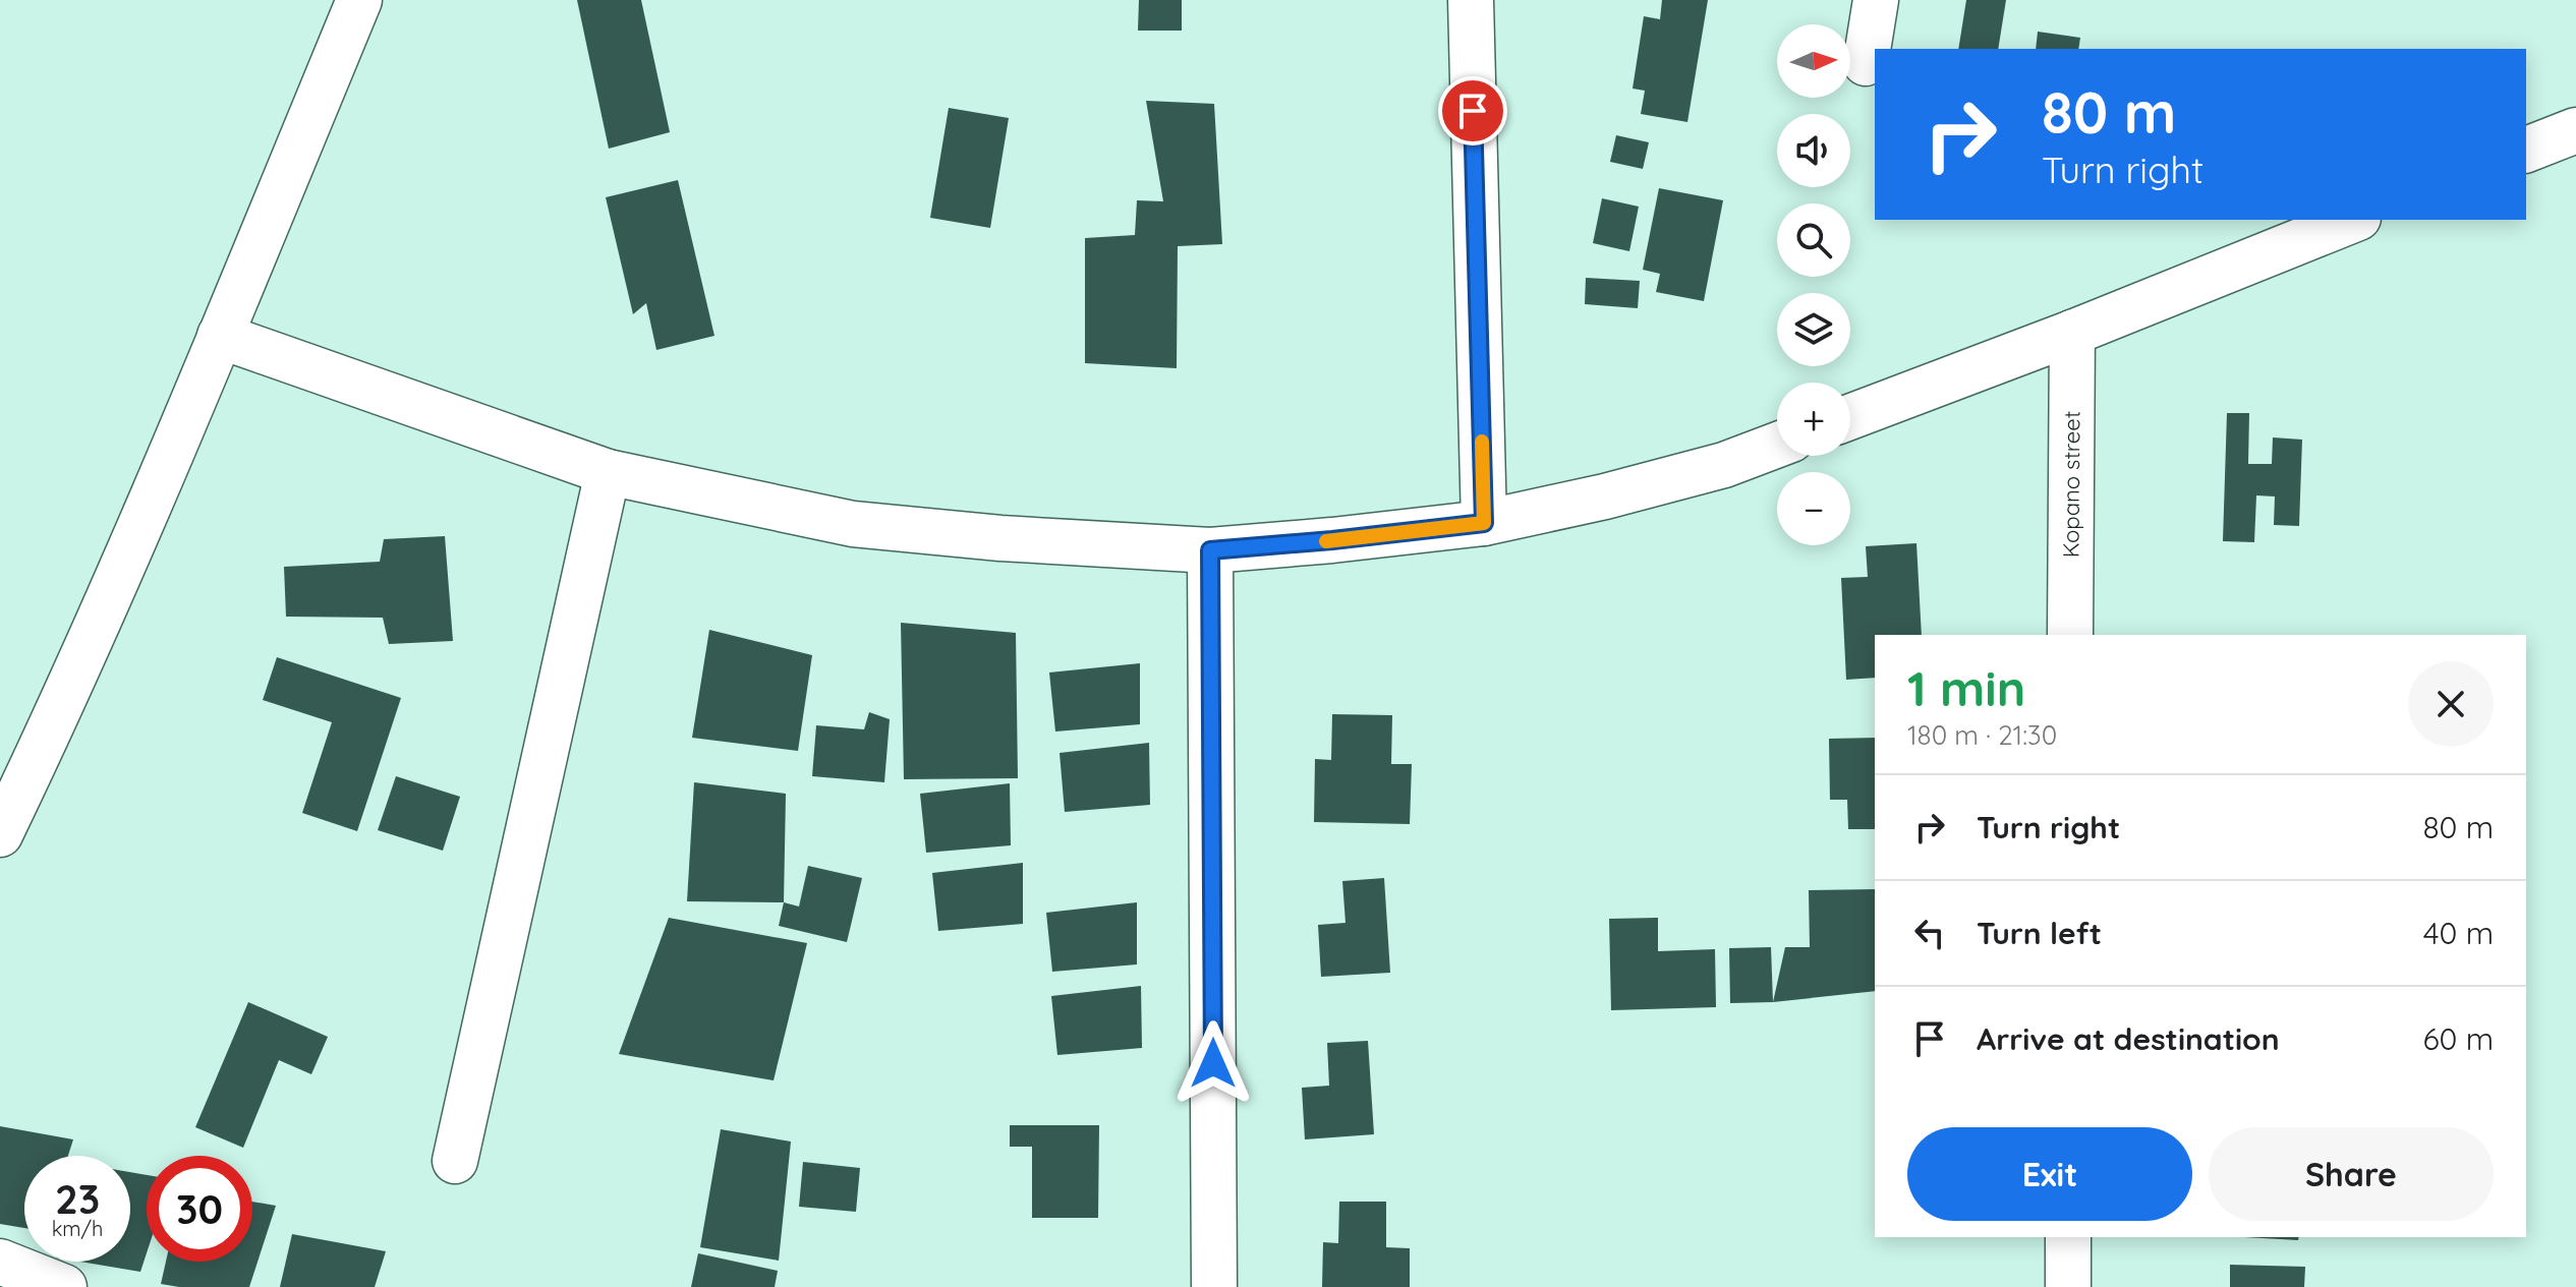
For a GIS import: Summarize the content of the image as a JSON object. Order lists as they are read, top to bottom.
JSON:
{
  "streets": {
    "street": ["Kopano street"]
  },
  "north": "right",
  "page": {
    "map_buttons": ["+", "−"],
    "turn": ["80 m", "Turn right"],
    "heading": ["1 min", "180 m · 21:30"],
    "list": [
      {
        "name": "Turn right",
        "value": "80 m"
      },
      {
        "name": "Turn left",
        "value": "40 m"
      },
      {
        "name": "Arrive at destination",
        "value": "60 m"
      }
    ],
    "buttons": ["Exit", "Share"],
    "speed": "23 km/h",
    "limit": "30"
  }
}
